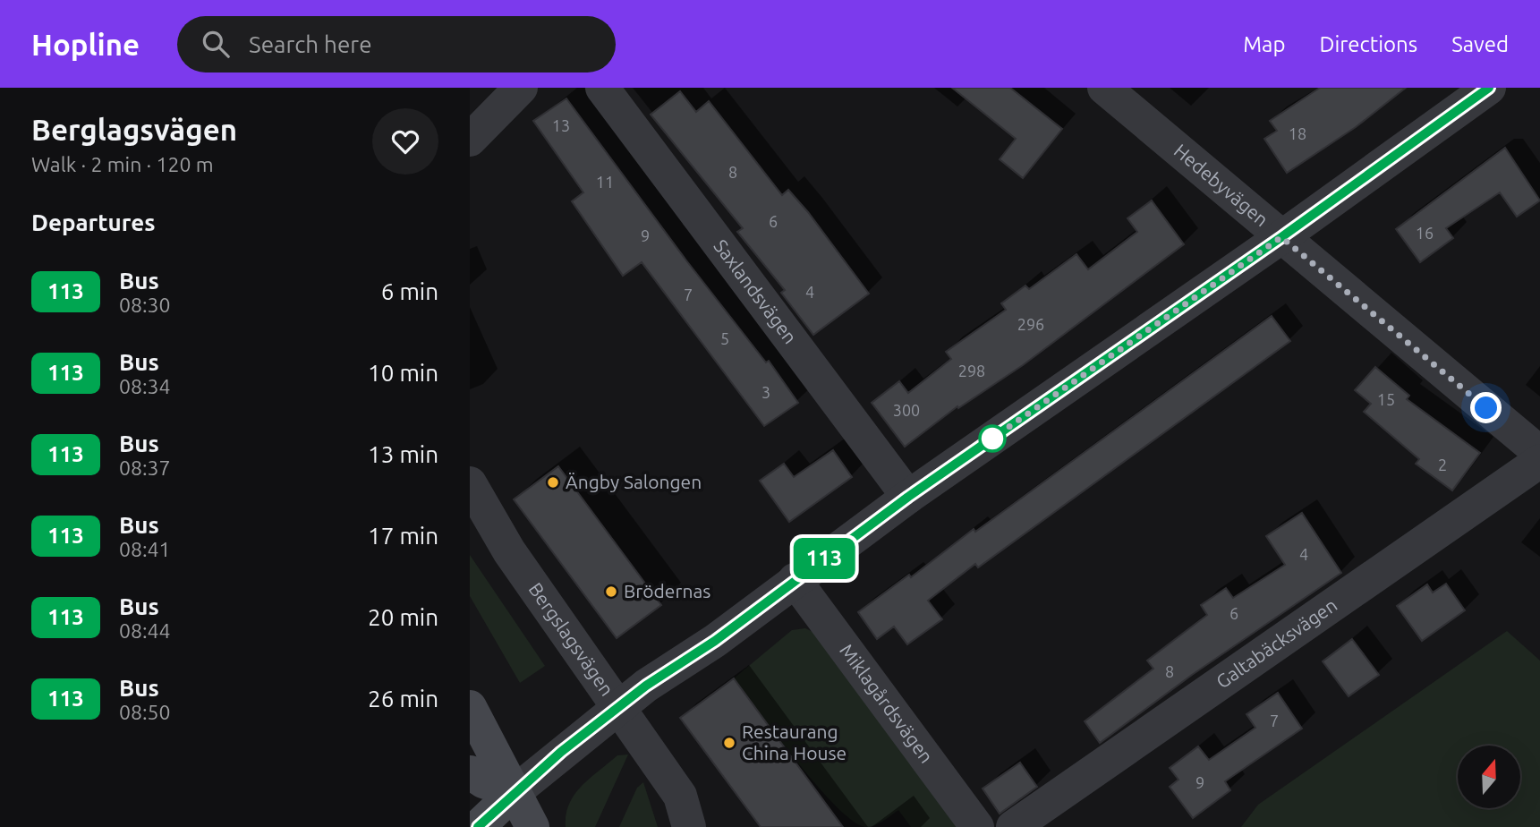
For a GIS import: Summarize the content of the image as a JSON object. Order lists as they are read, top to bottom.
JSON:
{
  "streets": {
    "street": [
      "Hedebyvägen",
      "Saxlandsvägen",
      "Bergslagsvägen",
      "Galtabäcksvägen",
      "Miklagårdsvägen"
    ]
  },
  "places": ["Ängby Salongen", "Brödernas", "Restaurang China House"],
  "lines": ["bus line 113"],
  "house_numbers": [
    "13",
    "18",
    "8",
    "11",
    "6",
    "16",
    "9",
    "4",
    "7",
    "296",
    "5",
    "298",
    "3",
    "15",
    "300",
    "2",
    "4",
    "6",
    "8",
    "7",
    "9"
  ],
  "north": "top",
  "page": {
    "header": "Hopline",
    "search": "Search here",
    "nav": ["Map", "Directions", "Saved"],
    "heading": [
      ["Berglagsvägen", "Walk · 2 min · 120 m"],
      "Departures"
    ],
    "on_map": "113",
    "list": [
      {
        "mark": "113",
        "name": "Bus",
        "note": "08:30",
        "value": "6 min"
      },
      {
        "mark": "113",
        "name": "Bus",
        "note": "08:34",
        "value": "10 min"
      },
      {
        "mark": "113",
        "name": "Bus",
        "note": "08:37",
        "value": "13 min"
      },
      {
        "mark": "113",
        "name": "Bus",
        "note": "08:41",
        "value": "17 min"
      },
      {
        "mark": "113",
        "name": "Bus",
        "note": "08:44",
        "value": "20 min"
      },
      {
        "mark": "113",
        "name": "Bus",
        "note": "08:50",
        "value": "26 min"
      }
    ]
  }
}
